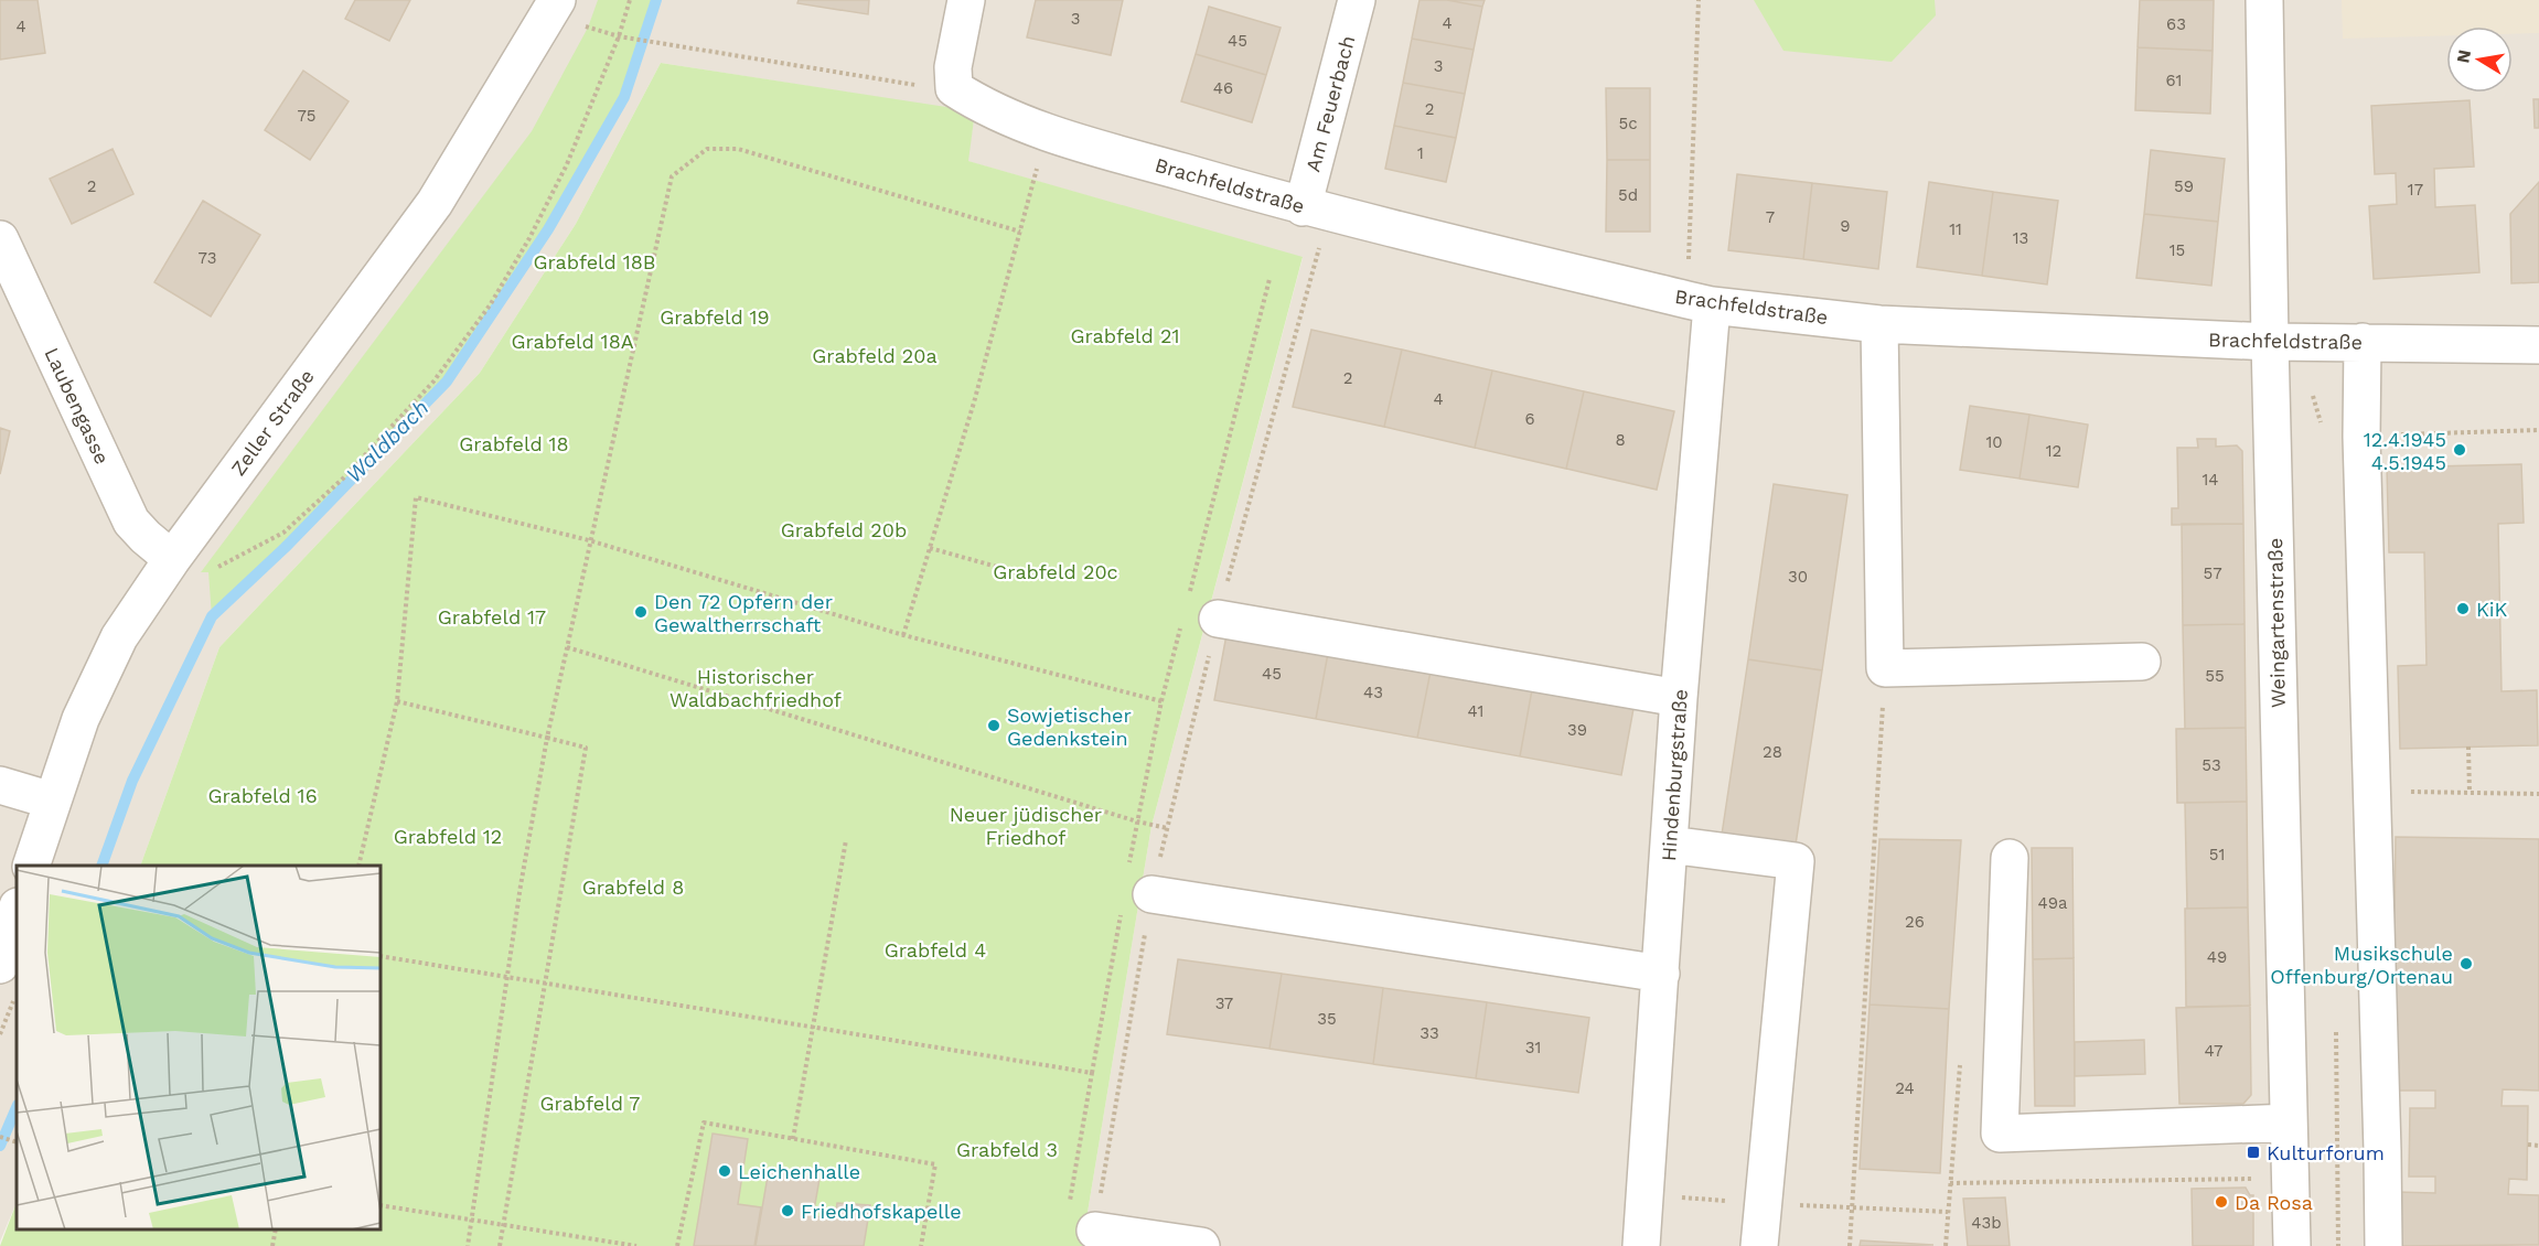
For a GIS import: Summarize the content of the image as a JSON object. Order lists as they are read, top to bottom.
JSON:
{
  "streets": {
    "street": [
      "Am Feuerbach",
      "Brachfeldstraße",
      "Laubengasse",
      "Zeller Straße",
      "Weingartenstraße",
      "Hindenburgstraße"
    ]
  },
  "crossings": [
    ["Am Feuerbach", "Brachfeldstraße"],
    ["Brachfeldstraße", "Weingartenstraße"],
    ["Brachfeldstraße", "Hindenburgstraße"],
    ["Laubengasse", "Zeller Straße"]
  ],
  "water": ["Waldbach"],
  "parks": [
    "Grabfeld 18B",
    "Grabfeld 19",
    "Grabfeld 21",
    "Grabfeld 18A",
    "Grabfeld 20a",
    "Grabfeld 18",
    "Grabfeld 20b",
    "Grabfeld 20c",
    "Grabfeld 17",
    "Historischer Waldbachfriedhof",
    "Grabfeld 16",
    "Neuer jüdischer Friedhof",
    "Grabfeld 12",
    "Grabfeld 8",
    "Grabfeld 4",
    "Grabfeld 7",
    "Grabfeld 3"
  ],
  "places": {
    "other": [
      "12.4.1945 4.5.1945",
      "KiK",
      "Den 72 Opfern der Gewaltherrschaft",
      "Sowjetischer Gedenkstein",
      "Musikschule Offenburg/Ortenau",
      "Leichenhalle",
      "Da Rosa",
      "Friedhofskapelle"
    ],
    "transit": ["Kulturforum"]
  },
  "house_numbers": [
    "3",
    "4",
    "63",
    "4",
    "45",
    "3",
    "61",
    "46",
    "2",
    "75",
    "5c",
    "1",
    "2",
    "59",
    "17",
    "5d",
    "7",
    "9",
    "11",
    "13",
    "15",
    "73",
    "2",
    "4",
    "6",
    "8",
    "10",
    "12",
    "14",
    "57",
    "30",
    "45",
    "55",
    "43",
    "41",
    "39",
    "28",
    "53",
    "51",
    "49a",
    "26",
    "49",
    "37",
    "35",
    "33",
    "31",
    "47",
    "24",
    "43b"
  ],
  "north": "left"
}
